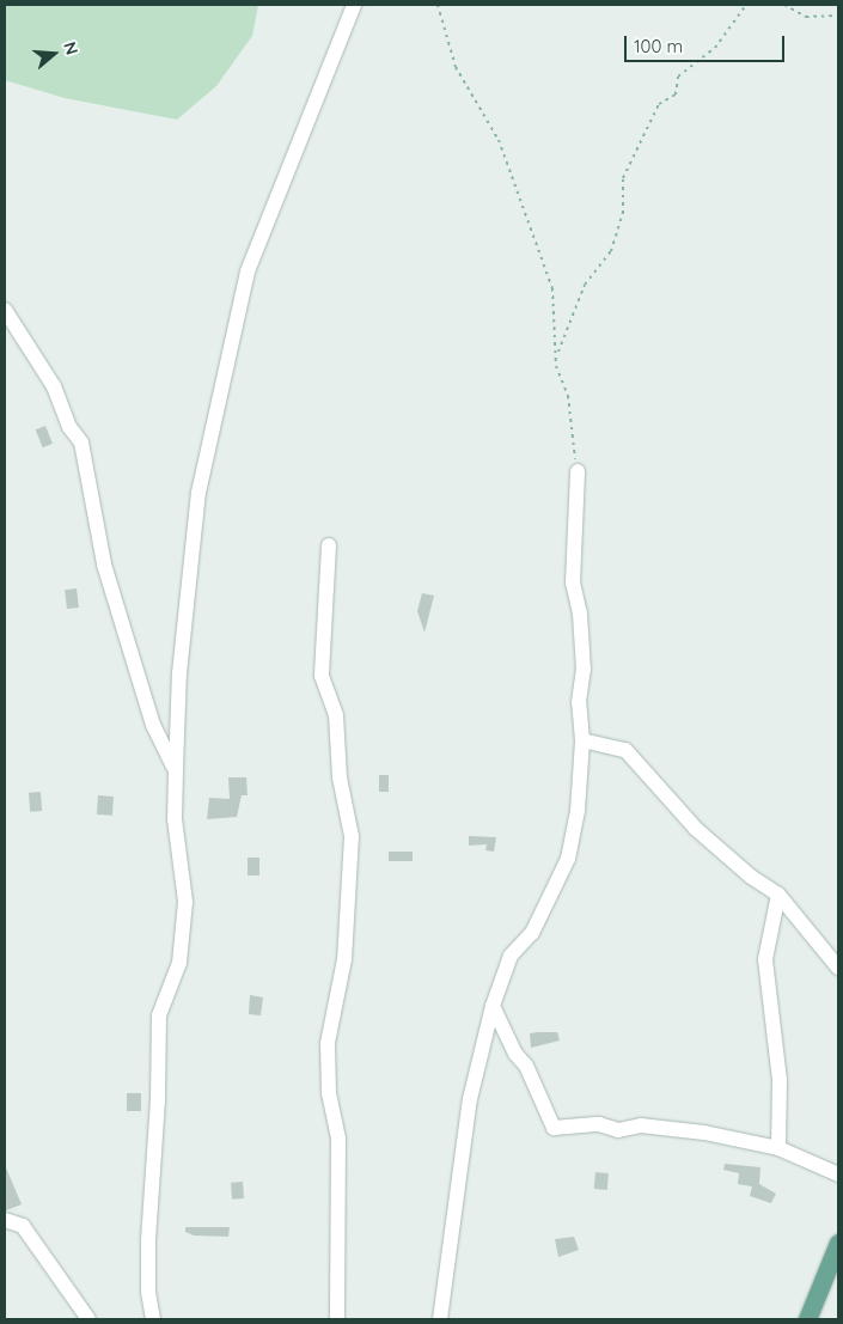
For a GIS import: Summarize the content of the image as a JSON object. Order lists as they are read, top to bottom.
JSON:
{
  "scale_bar": "100 m",
  "north": "right"
}
